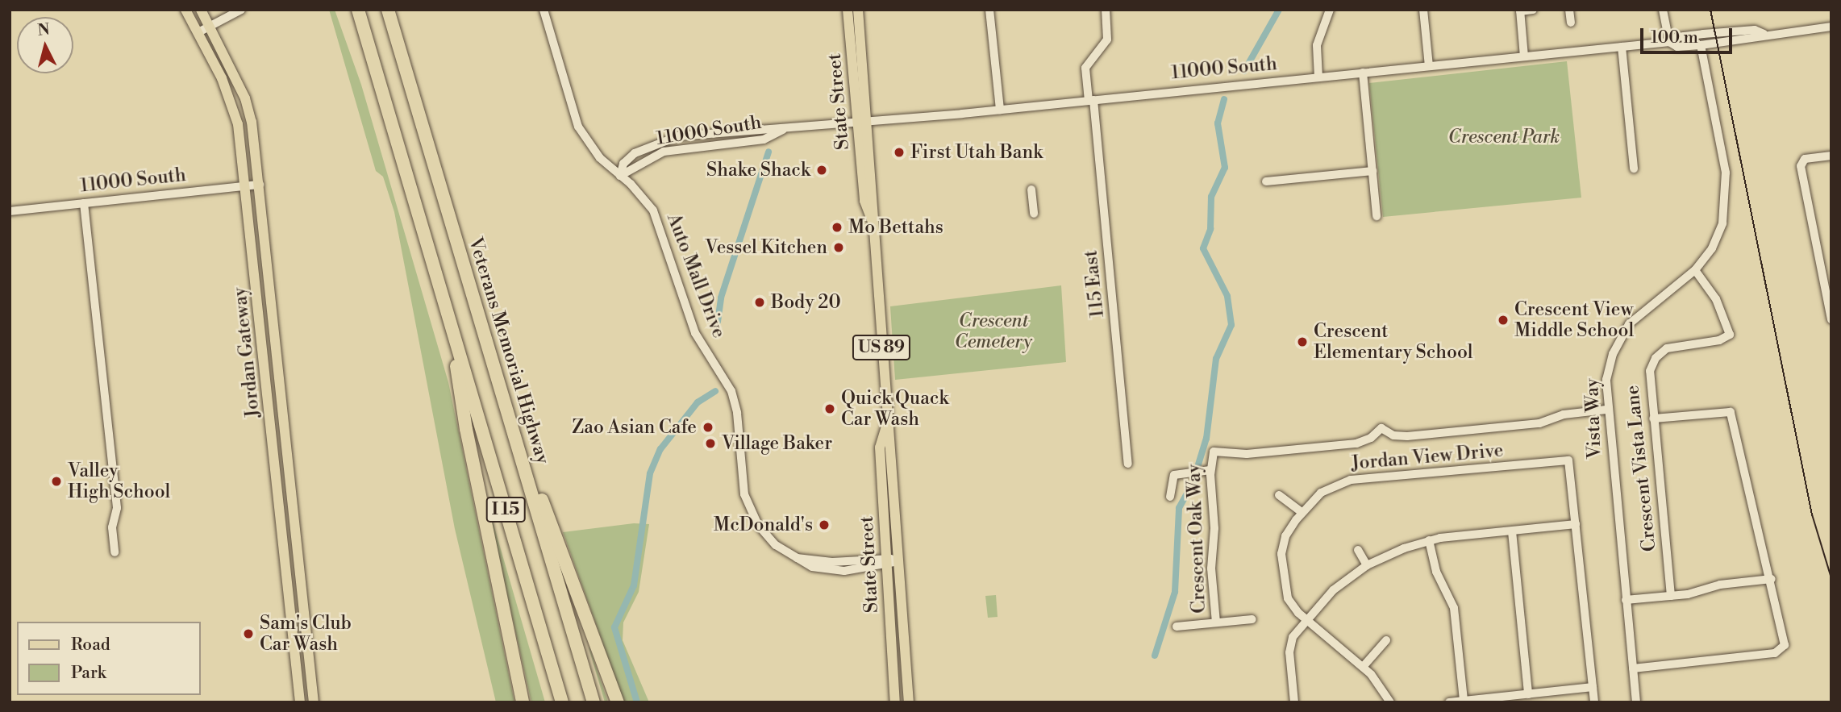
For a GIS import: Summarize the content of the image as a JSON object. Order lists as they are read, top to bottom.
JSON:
{
  "streets": {
    "highway": ["Veterans Memorial Highway", "I 15"],
    "main road": ["State Street", "US 89", "Jordan Gateway"],
    "street": [
      "11000 South",
      "Auto Mall Drive",
      "115 East",
      "Vista Way",
      "Jordan View Drive",
      "Crescent Vista Lane",
      "Crescent Oak Way"
    ]
  },
  "crossings": [
    ["11000 South", "State Street"],
    ["11000 South", "Auto Mall Drive"],
    ["11000 South", "115 East"],
    ["11000 South", "Jordan Gateway"],
    ["11000 South", "Vista Way"],
    ["State Street", "Auto Mall Drive"],
    ["Vista Way", "Crescent Vista Lane"],
    ["Vista Way", "Crescent Oak Way"]
  ],
  "parks": ["Crescent Park", "Crescent Cemetery"],
  "places": [
    "First Utah Bank",
    "Shake Shack",
    "Mo Bettahs",
    "Vessel Kitchen",
    "Body 20",
    "Crescent View Middle School",
    "Crescent Elementary School",
    "Quick Quack Car Wash",
    "Zao Asian Cafe",
    "Village Baker",
    "Valley High School",
    "McDonald's",
    "Sam's Club Car Wash"
  ],
  "legend": ["Road", "Park"],
  "scale_bar": "100 m",
  "north": "top"
}
